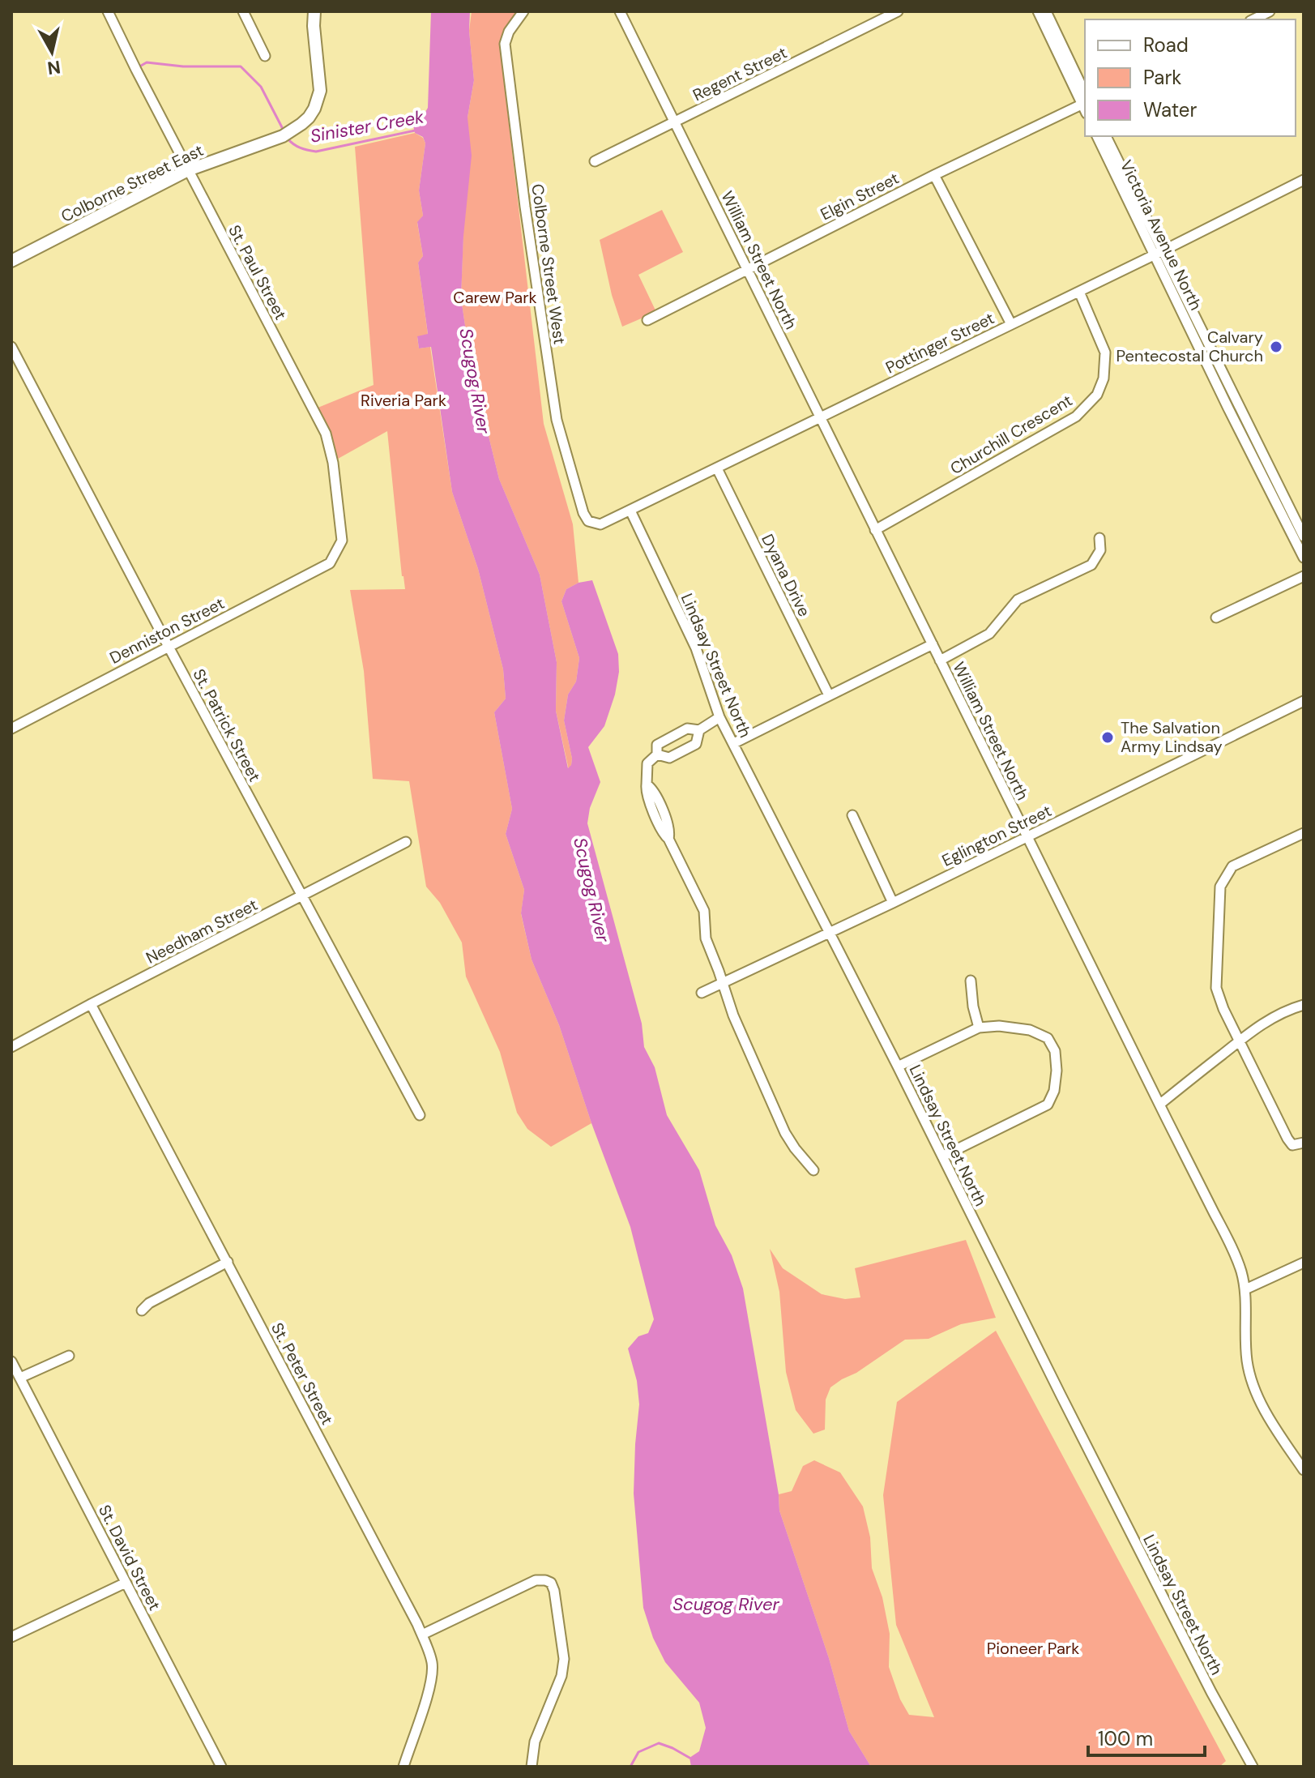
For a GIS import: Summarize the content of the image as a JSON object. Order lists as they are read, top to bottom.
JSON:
{
  "streets": {
    "main road": ["Colborne Street East"],
    "street": [
      "Regent Street",
      "Elgin Street",
      "Victoria Avenue North",
      "William Street North",
      "Colborne Street West",
      "St. Paul Street",
      "Pottinger Street",
      "Churchill Crescent",
      "Dyana Drive",
      "Denniston Street",
      "Lindsay Street North",
      "St. Patrick Street",
      "Eglington Street",
      "Needham Street",
      "St. Peter Street",
      "St. David Street"
    ]
  },
  "crossings": [
    ["Regent Street", "William Street North"],
    ["Colborne Street East", "St. Paul Street"],
    ["Elgin Street", "William Street North"],
    ["Victoria Avenue North", "Pottinger Street"],
    ["William Street North", "Pottinger Street"],
    ["William Street North", "Churchill Crescent"],
    ["William Street North", "Eglington Street"],
    ["Colborne Street West", "Pottinger Street"],
    ["St. Paul Street", "Denniston Street"],
    ["Pottinger Street", "Churchill Crescent"],
    ["Pottinger Street", "Dyana Drive"],
    ["Pottinger Street", "Lindsay Street North"],
    ["Denniston Street", "St. Patrick Street"],
    ["Lindsay Street North", "Eglington Street"],
    ["St. Patrick Street", "Needham Street"],
    ["Needham Street", "St. Peter Street"]
  ],
  "water": ["Sinister Creek", "Scugog River"],
  "parks": ["Carew Park", "Riveria Park", "Pioneer Park"],
  "places": ["Calvary Pentecostal Church", "The Salvation Army Lindsay"],
  "legend": ["Road", "Park", "Water"],
  "scale_bar": "100 m",
  "north": "bottom"
}
